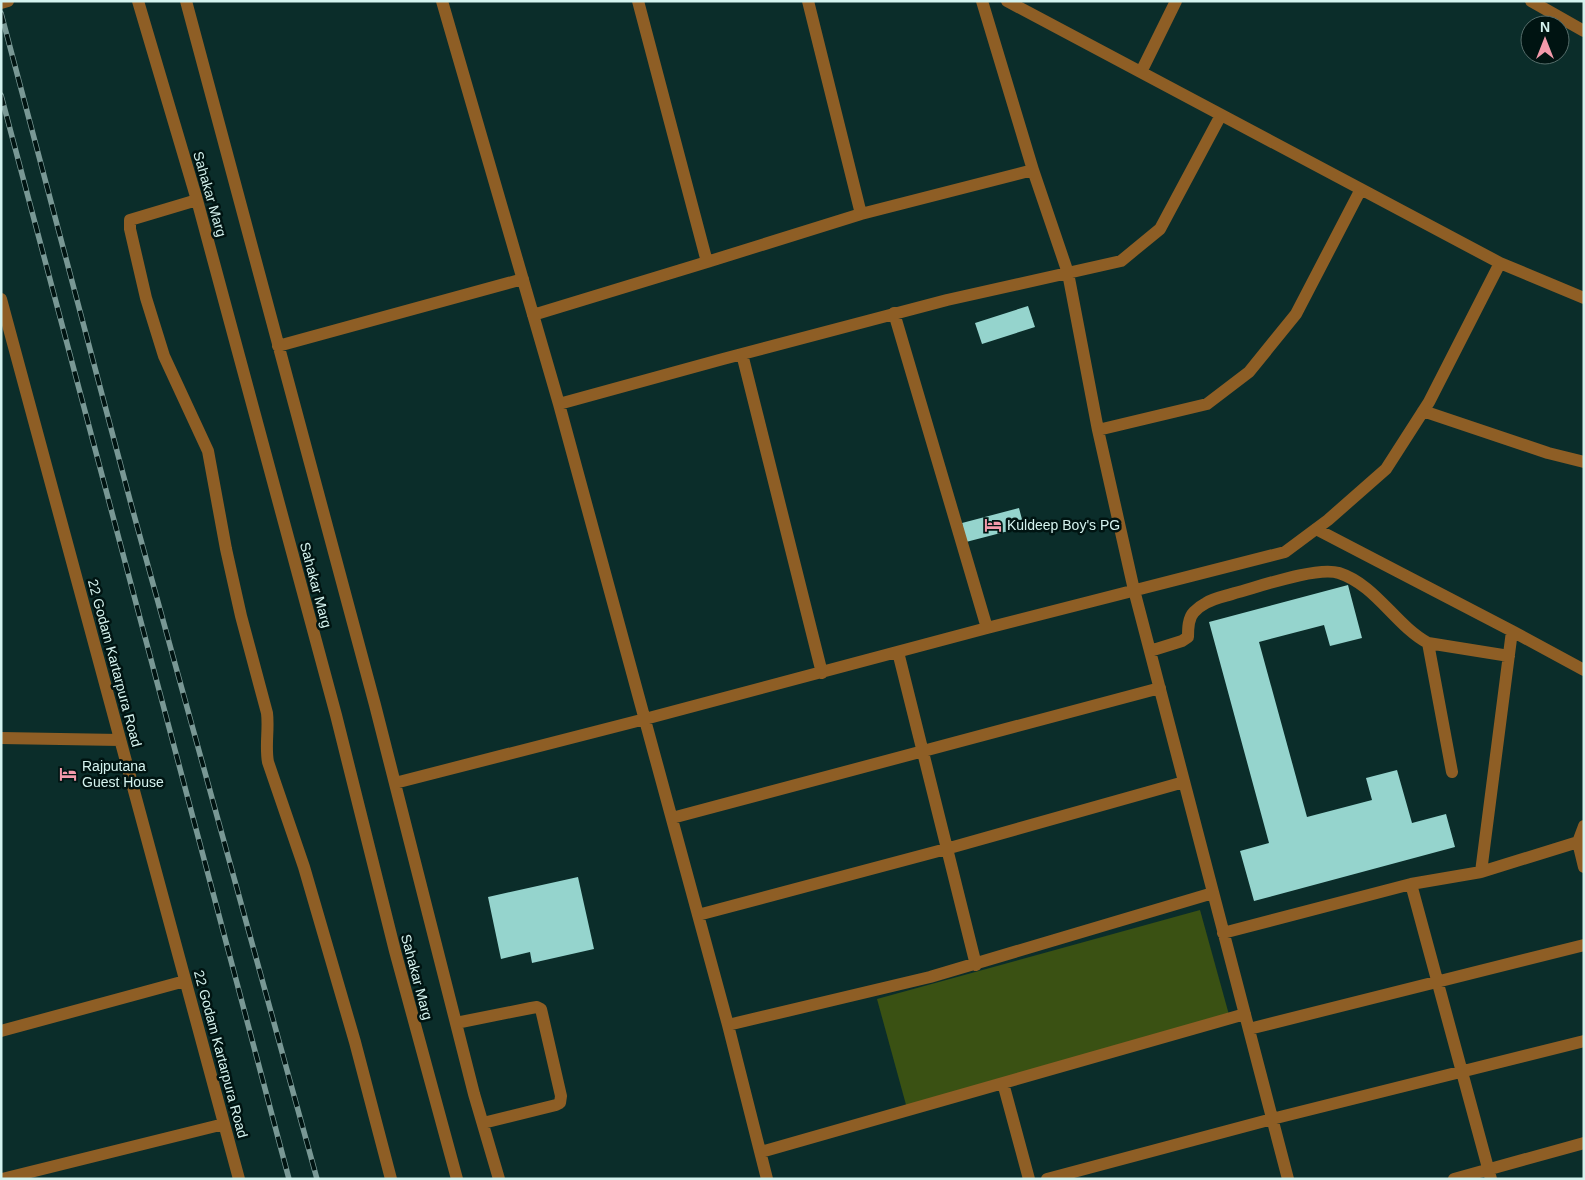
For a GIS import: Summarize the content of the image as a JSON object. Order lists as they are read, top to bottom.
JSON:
{
  "streets": {
    "street": ["Sahakar Marg", "22 Godam Kartarpura Road"]
  },
  "places": {
    "hotel": ["Kuldeep Boy's PG", "Rajputana Guest House"]
  },
  "north": "top"
}
